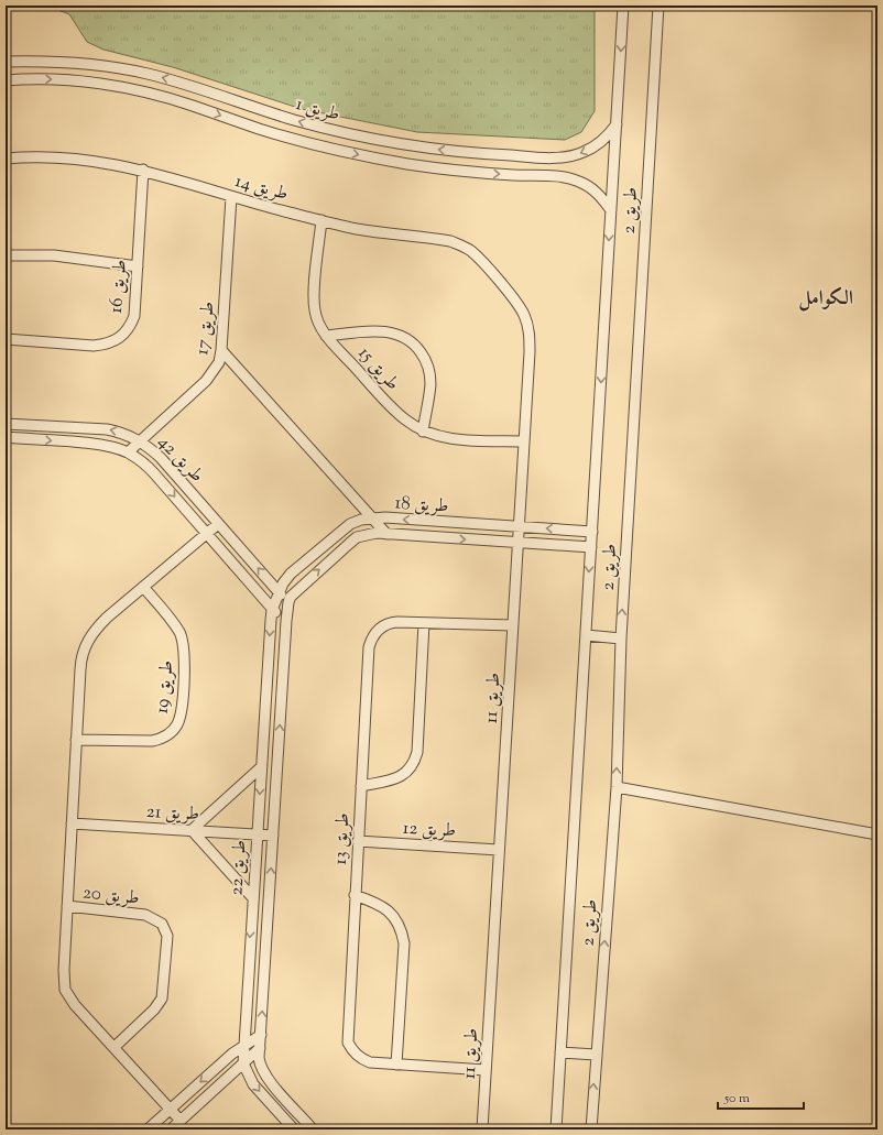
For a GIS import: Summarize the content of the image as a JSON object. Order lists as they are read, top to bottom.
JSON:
{
  "streets": {
    "street": [
      "طريق 1",
      "طريق 14",
      "طريق 2",
      "طريق 16",
      "طريق 17",
      "طريق 15",
      "طريق 42",
      "طريق 18",
      "طريق 19",
      "طريق 11",
      "طريق 21",
      "طريق 12",
      "طريق 13",
      "طريق 22",
      "طريق 20"
    ]
  },
  "crossings": [
    ["طريق 1", "طريق 2"],
    ["طريق 14", "طريق 16"],
    ["طريق 14", "طريق 17"],
    ["طريق 14", "طريق 15"],
    ["طريق 14", "طريق 11"],
    ["طريق 2", "طريق 18"],
    ["طريق 17", "طريق 42"],
    ["طريق 15", "طريق 11"],
    ["طريق 42", "طريق 18"],
    ["طريق 42", "طريق 22"],
    ["طريق 18", "طريق 11"],
    ["طريق 18", "طريق 22"],
    ["طريق 11", "طريق 12"],
    ["طريق 11", "طريق 13"],
    ["طريق 21", "طريق 22"],
    ["طريق 12", "طريق 13"]
  ],
  "districts": ["الكوامل"],
  "scale_bar": "50 m"
}
